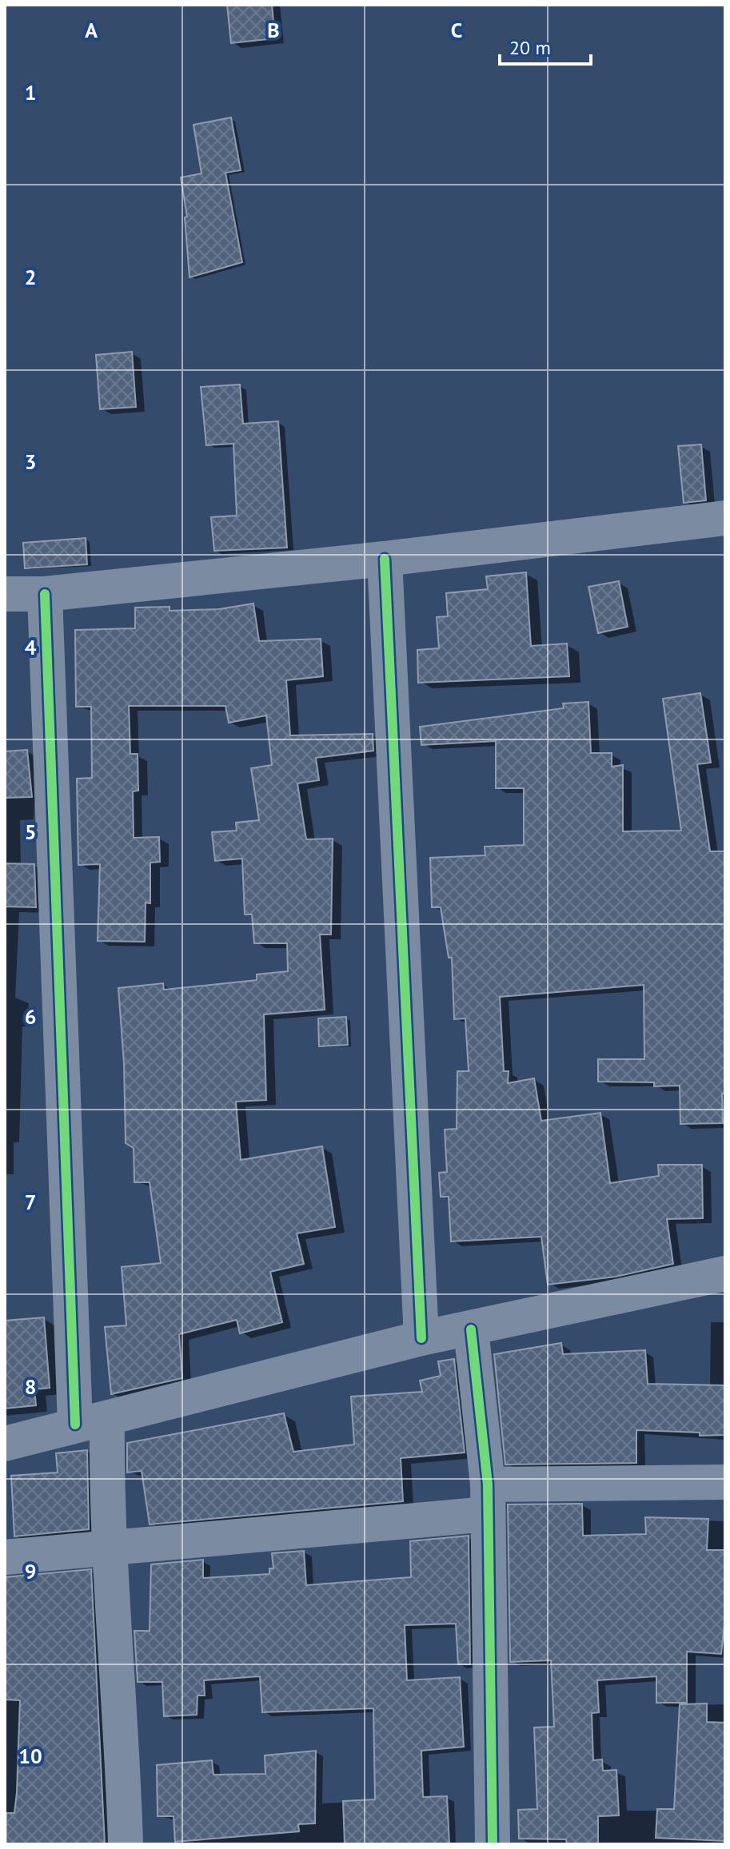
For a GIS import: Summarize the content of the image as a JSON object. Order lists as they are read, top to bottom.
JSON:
{
  "scale_bar": "20 m",
  "grid": {
    "columns": ["A", "B", "C"],
    "rows": [
      "1",
      "2",
      "3",
      "4",
      "5",
      "6",
      "7",
      "8",
      "9",
      "10"
    ]
  }
}
